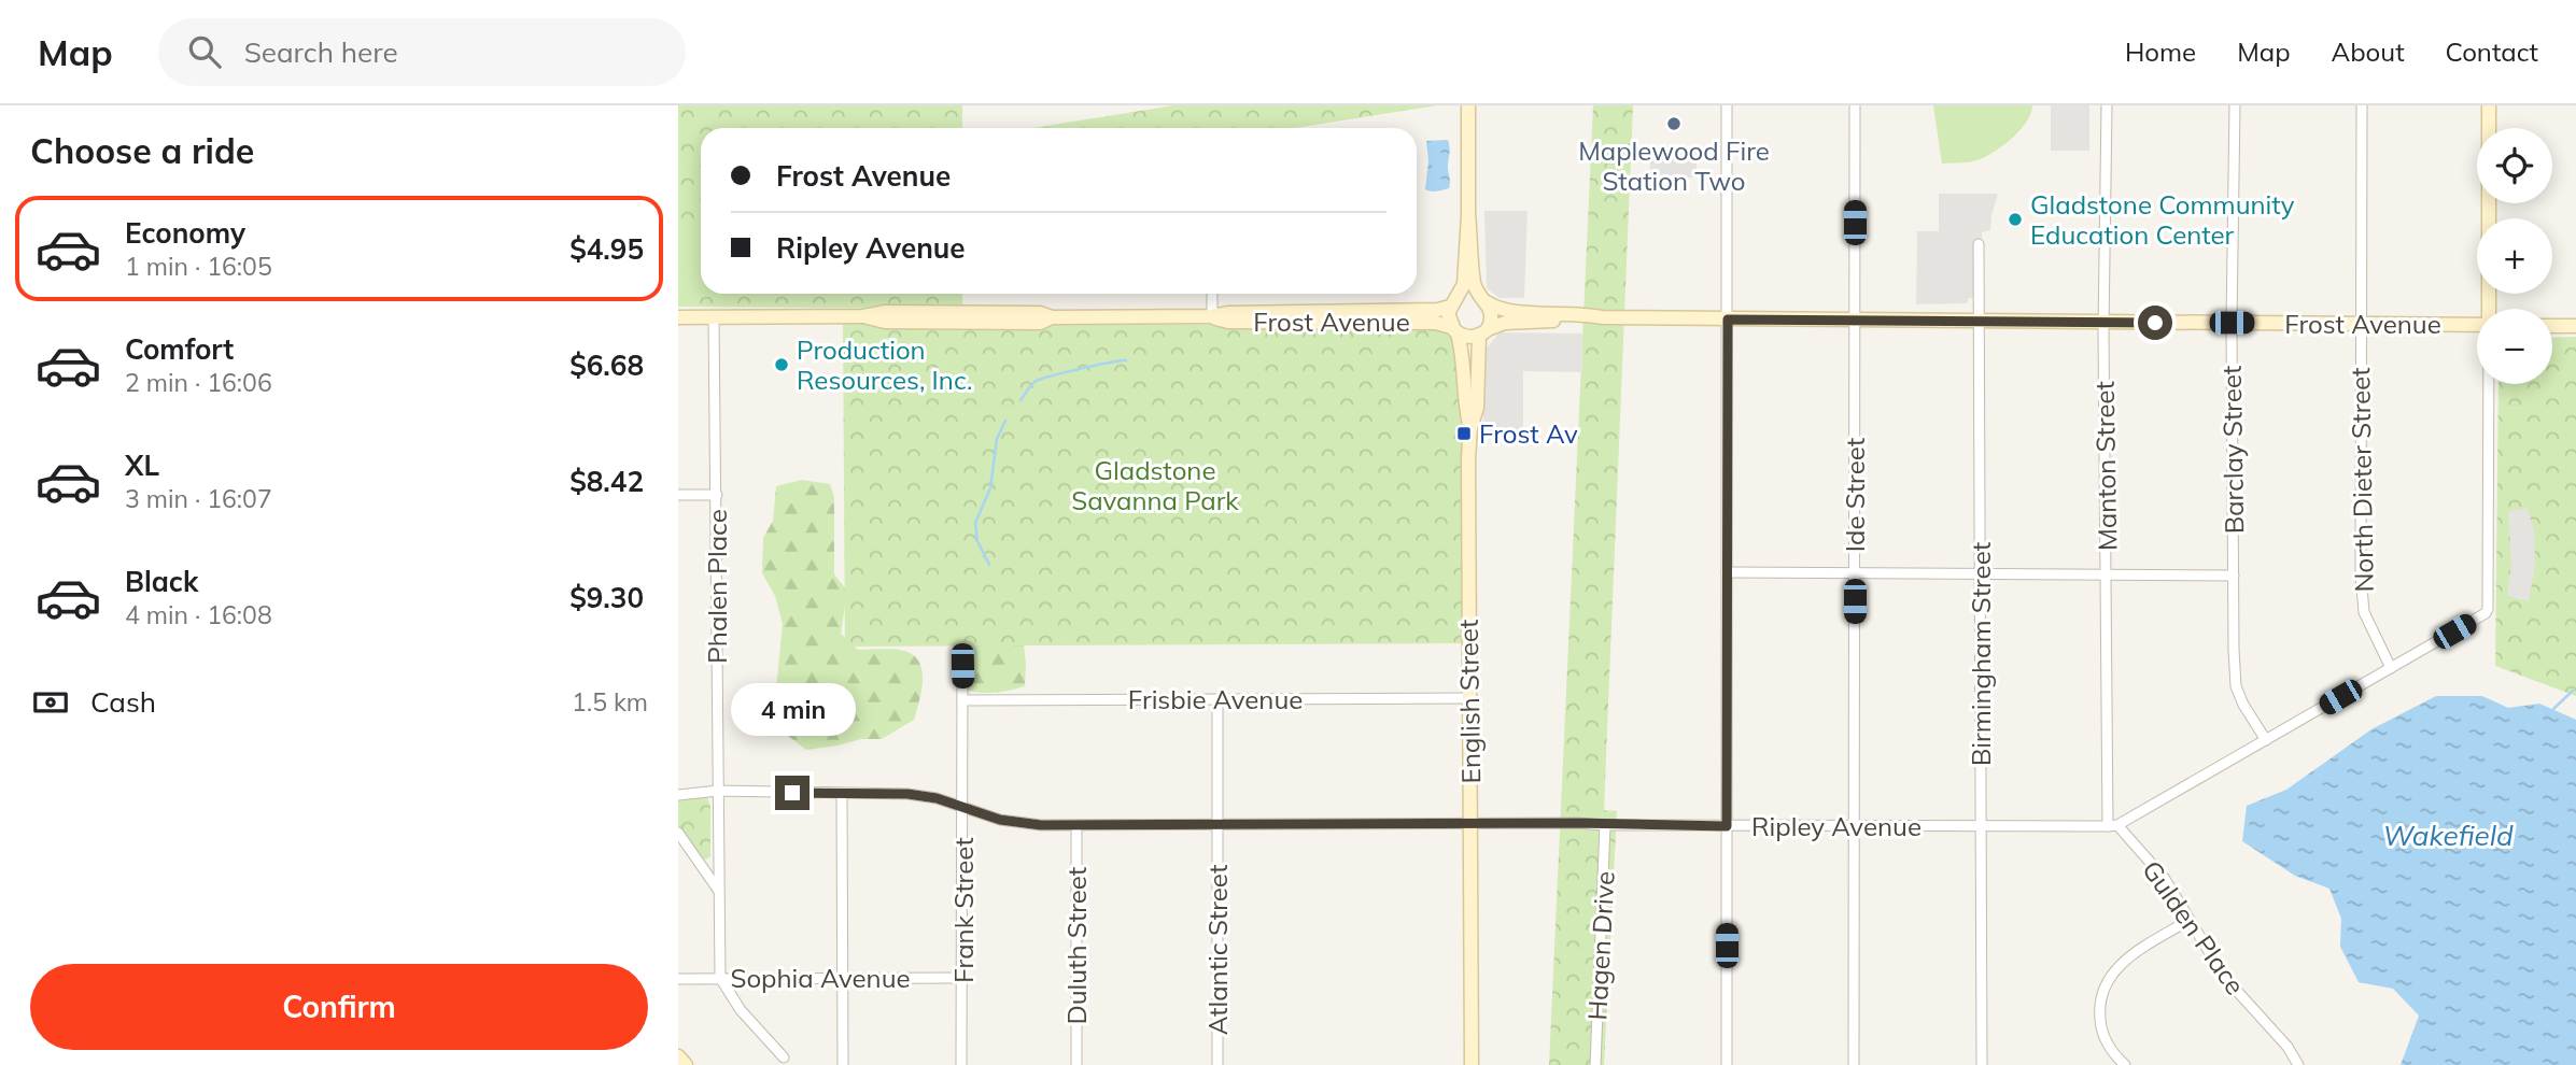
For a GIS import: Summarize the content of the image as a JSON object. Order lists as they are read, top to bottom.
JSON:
{
  "streets": {
    "street": [
      "Frost Avenue",
      "Barclay Street",
      "Manton Street",
      "North Dieter Street",
      "Ide Street",
      "Phalen Place",
      "Birmingham Street",
      "Frisbie Avenue",
      "English Street",
      "Ripley Avenue",
      "Frank Street",
      "Gulden Place",
      "Duluth Street",
      "Hagen Drive",
      "Atlantic Street",
      "Sophia Avenue"
    ]
  },
  "crossings": [
    ["Frost Avenue", "Barclay Street"],
    ["Frost Avenue", "Manton Street"],
    ["Frost Avenue", "North Dieter Street"],
    ["Frost Avenue", "Ide Street"],
    ["Frost Avenue", "Phalen Place"],
    ["Frost Avenue", "Birmingham Street"],
    ["Frost Avenue", "English Street"],
    ["Barclay Street", "Ripley Avenue"],
    ["Manton Street", "Ripley Avenue"],
    ["Manton Street", "Gulden Place"],
    ["North Dieter Street", "Ripley Avenue"],
    ["Ide Street", "Ripley Avenue"],
    ["Phalen Place", "Ripley Avenue"],
    ["Phalen Place", "Sophia Avenue"],
    ["Birmingham Street", "Ripley Avenue"],
    ["Frisbie Avenue", "English Street"],
    ["Frisbie Avenue", "Frank Street"],
    ["Frisbie Avenue", "Atlantic Street"],
    ["English Street", "Ripley Avenue"],
    ["Ripley Avenue", "Frank Street"],
    ["Ripley Avenue", "Gulden Place"],
    ["Ripley Avenue", "Duluth Street"],
    ["Ripley Avenue", "Hagen Drive"],
    ["Ripley Avenue", "Atlantic Street"],
    ["Frank Street", "Sophia Avenue"]
  ],
  "water": ["Wakefield"],
  "parks": ["Gladstone Savanna Park"],
  "places": {
    "other": ["Maplewood Fire Station Two", "Gladstone Community Education Center", "Production Resources, Inc."],
    "transit": ["Frost Av"]
  },
  "page": {
    "header": "Map",
    "search": "Search here",
    "nav": [
      "Home",
      "Map",
      "About",
      "Contact"
    ],
    "heading": "Choose a ride",
    "map_buttons": ["+", "−"],
    "banner": ["Frost Avenue", "Ripley Avenue"],
    "list": [
      {
        "name": "Economy",
        "note": "1 min · 16:05",
        "value": "$4.95"
      },
      {
        "name": "Comfort",
        "note": "2 min · 16:06",
        "value": "$6.68"
      },
      {
        "name": "XL",
        "note": "3 min · 16:07",
        "value": "$8.42"
      },
      {
        "name": "Black",
        "note": "4 min · 16:08",
        "value": "$9.30"
      }
    ],
    "pay": ["Cash", "1.5 km"],
    "bubble": "4 min",
    "buttons": "Confirm"
  }
}
